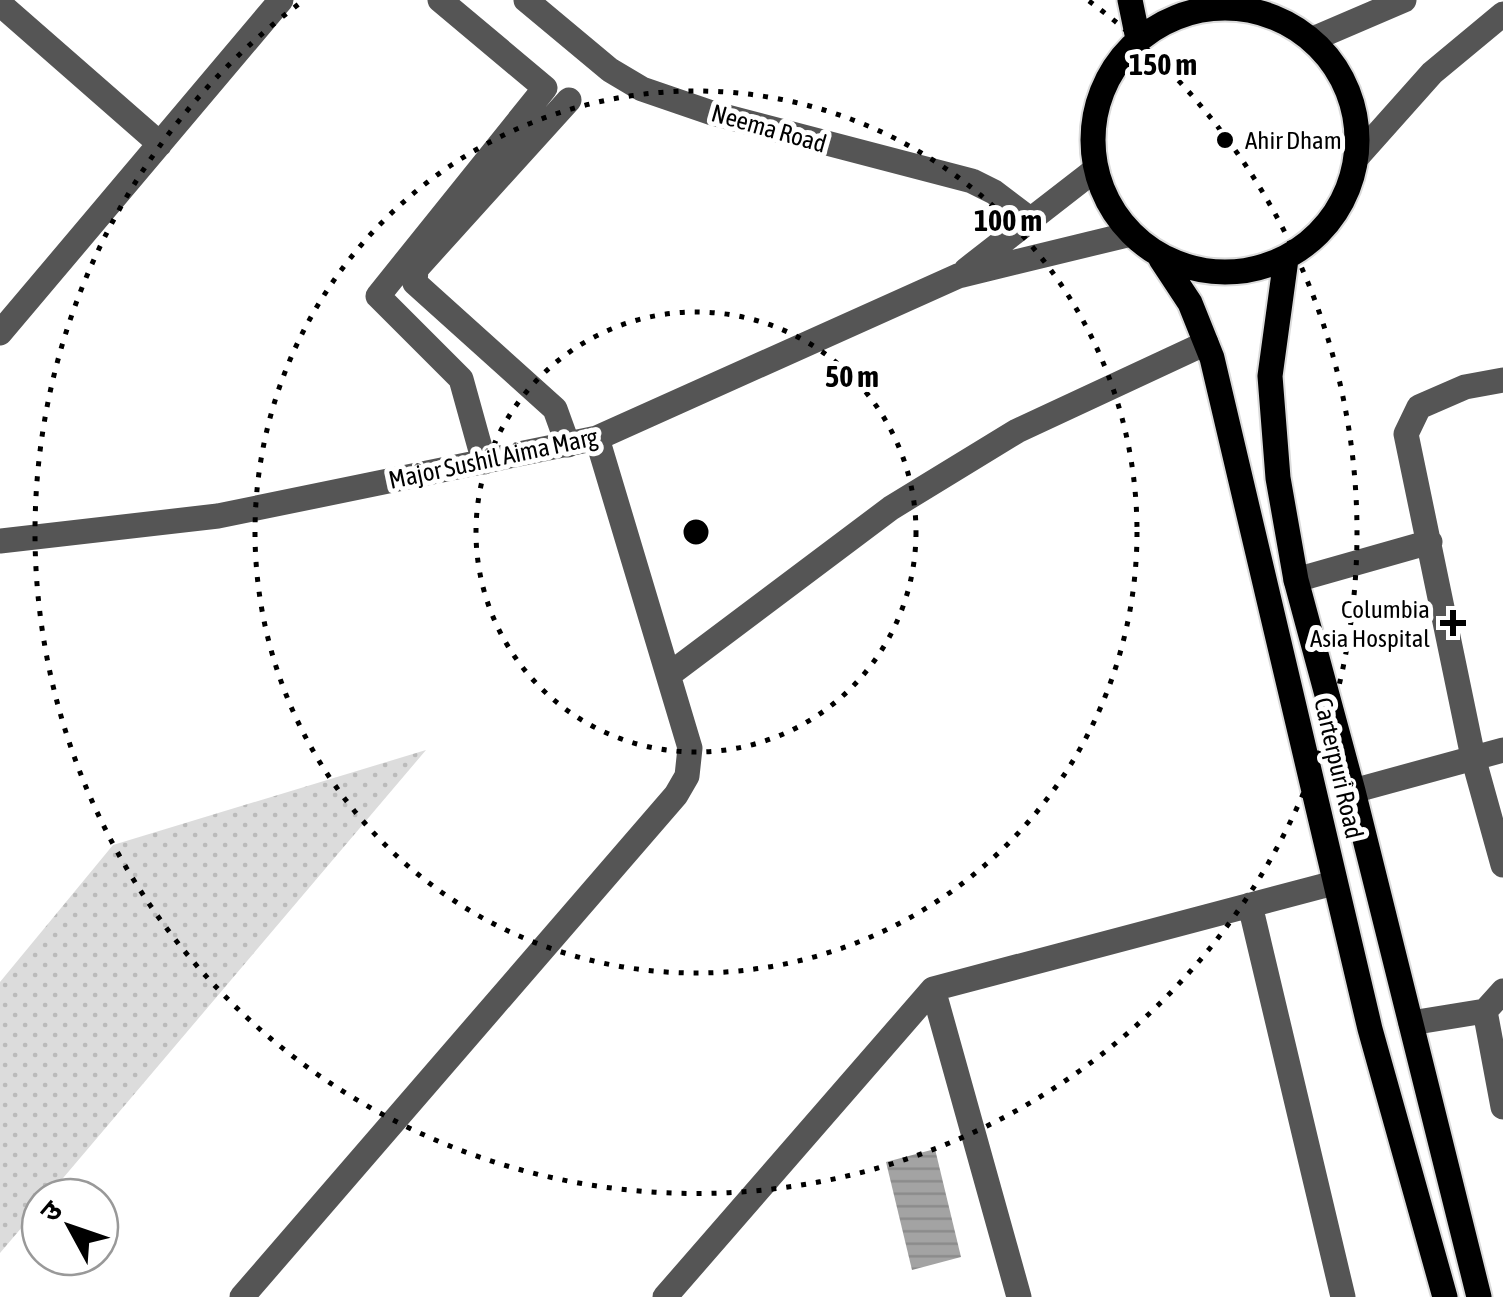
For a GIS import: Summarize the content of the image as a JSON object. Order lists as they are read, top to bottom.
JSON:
{
  "streets": {
    "main road": ["Carterpuri Road"],
    "street": ["Neema Road", "Major Sushil Aima Marg"]
  },
  "crossings": [
    ["Neema Road", "Major Sushil Aima Marg"],
    ["Major Sushil Aima Marg", "Carterpuri Road"]
  ],
  "places": {
    "other": ["Ahir Dham"],
    "health": ["Columbia Asia Hospital"]
  },
  "north": "top left",
  "rings": ["150 m", "100 m", "50 m"]
}
